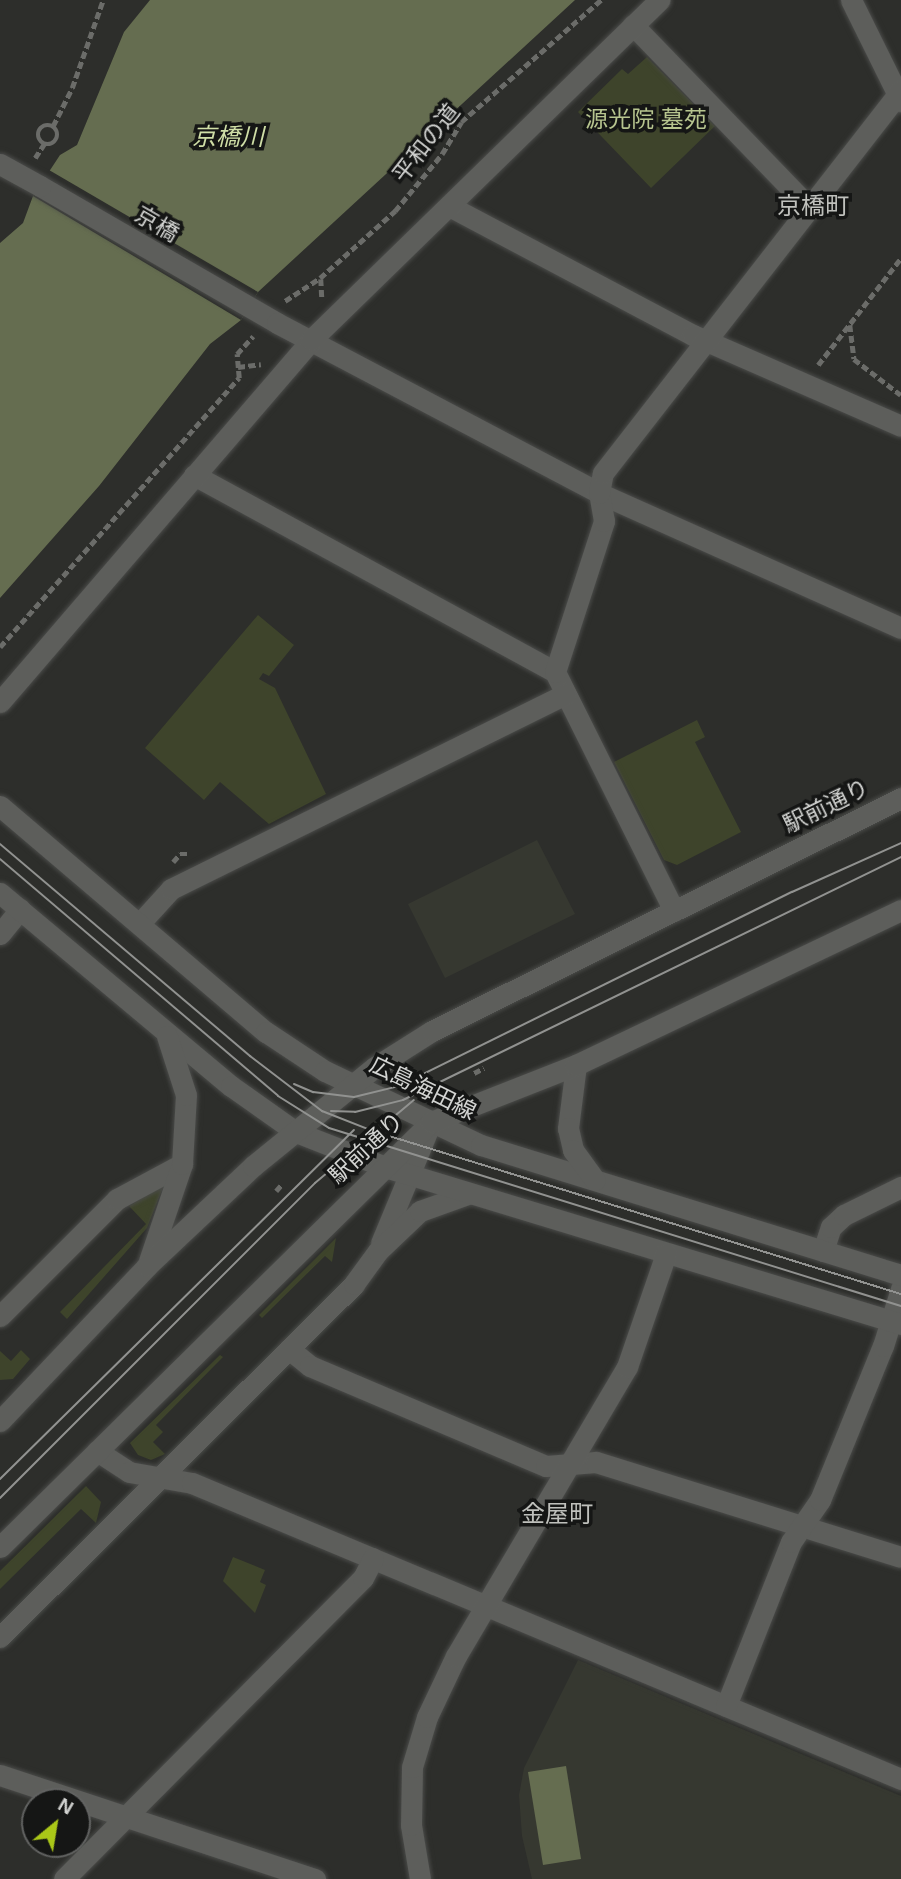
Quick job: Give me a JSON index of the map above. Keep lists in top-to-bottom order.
{
  "streets": {
    "street": ["京橋", "駅前通り", "広島海田線"],
    "path": ["平和の道"]
  },
  "crossings": [
    ["駅前通り", "広島海田線"]
  ],
  "districts": ["京橋町", "金屋町"],
  "water": ["京橋川"],
  "parks": ["源光院 墓苑"],
  "north": "top right"
}
